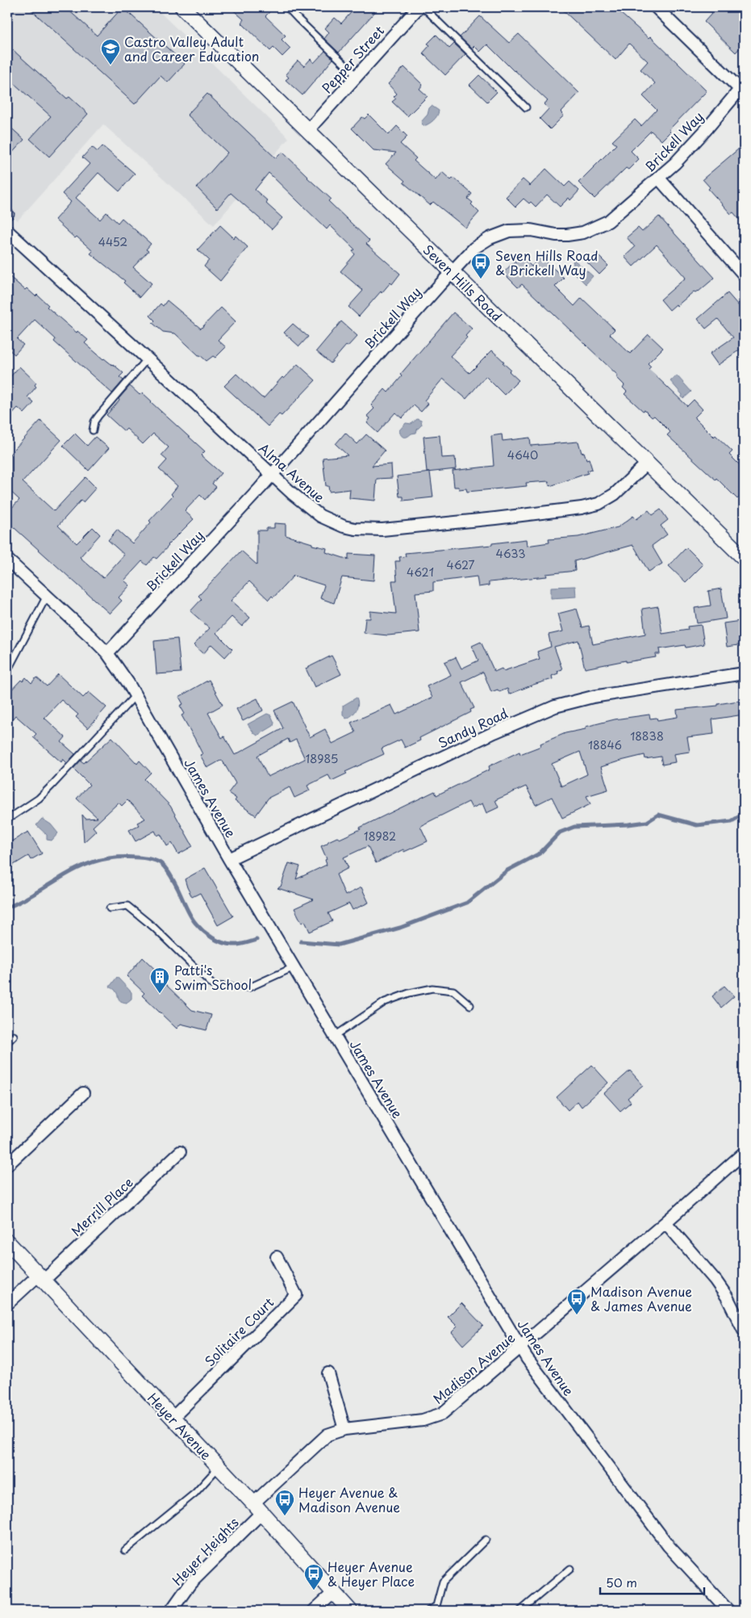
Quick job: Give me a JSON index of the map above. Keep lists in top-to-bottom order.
{
  "streets": {
    "street": [
      "Pepper Street",
      "Brickell Way",
      "Seven Hills Road",
      "Alma Avenue",
      "Sandy Road",
      "James Avenue",
      "Merrill Place",
      "Solitaire Court",
      "Madison Avenue",
      "Heyer Avenue",
      "Heyer Heights"
    ]
  },
  "crossings": [
    ["Pepper Street", "Seven Hills Road"],
    ["Brickell Way", "Seven Hills Road"],
    ["Brickell Way", "Alma Avenue"],
    ["Brickell Way", "James Avenue"],
    ["Seven Hills Road", "Alma Avenue"],
    ["Sandy Road", "James Avenue"],
    ["James Avenue", "Madison Avenue"],
    ["Merrill Place", "Heyer Avenue"],
    ["Solitaire Court", "Heyer Avenue"],
    ["Madison Avenue", "Heyer Avenue"],
    ["Madison Avenue", "Heyer Heights"],
    ["Heyer Avenue", "Heyer Heights"]
  ],
  "places": {
    "school or university": ["Castro Valley Adult and Career Education"],
    "bus stop": [
      "Seven Hills Road & Brickell Way",
      "Madison Avenue & James Avenue",
      "Heyer Avenue & Madison Avenue",
      "Heyer Avenue & Heyer Place"
    ],
    "building": ["Patti's Swim School"]
  },
  "house_numbers": [
    "4452",
    "4640",
    "4633",
    "4627",
    "4621",
    "18838",
    "18846",
    "18985",
    "18982"
  ],
  "scale_bar": "50 m"
}
